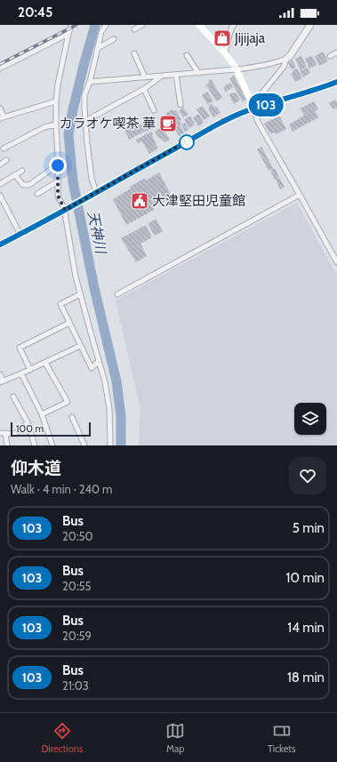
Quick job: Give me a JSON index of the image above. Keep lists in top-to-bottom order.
{
  "water": ["天神川"],
  "places": {
    "shop": ["Jijijaja"],
    "cafe": ["カラオケ喫茶 華"],
    "public building": ["大津堅田児童館"]
  },
  "lines": ["bus line 103"],
  "scale_bar": "100 m",
  "page": {
    "status": "20:45",
    "on_map": "103",
    "scale": "100 m",
    "heading": ["仰木道", "Walk · 4 min · 240 m"],
    "list": [
      {
        "mark": "103",
        "name": "Bus",
        "note": "20:50",
        "value": "5 min"
      },
      {
        "mark": "103",
        "name": "Bus",
        "note": "20:55",
        "value": "10 min"
      },
      {
        "mark": "103",
        "name": "Bus",
        "note": "20:59",
        "value": "14 min"
      },
      {
        "mark": "103",
        "name": "Bus",
        "note": "21:03",
        "value": "18 min"
      }
    ],
    "tabs": ["Directions", "Map", "Tickets"]
  }
}
